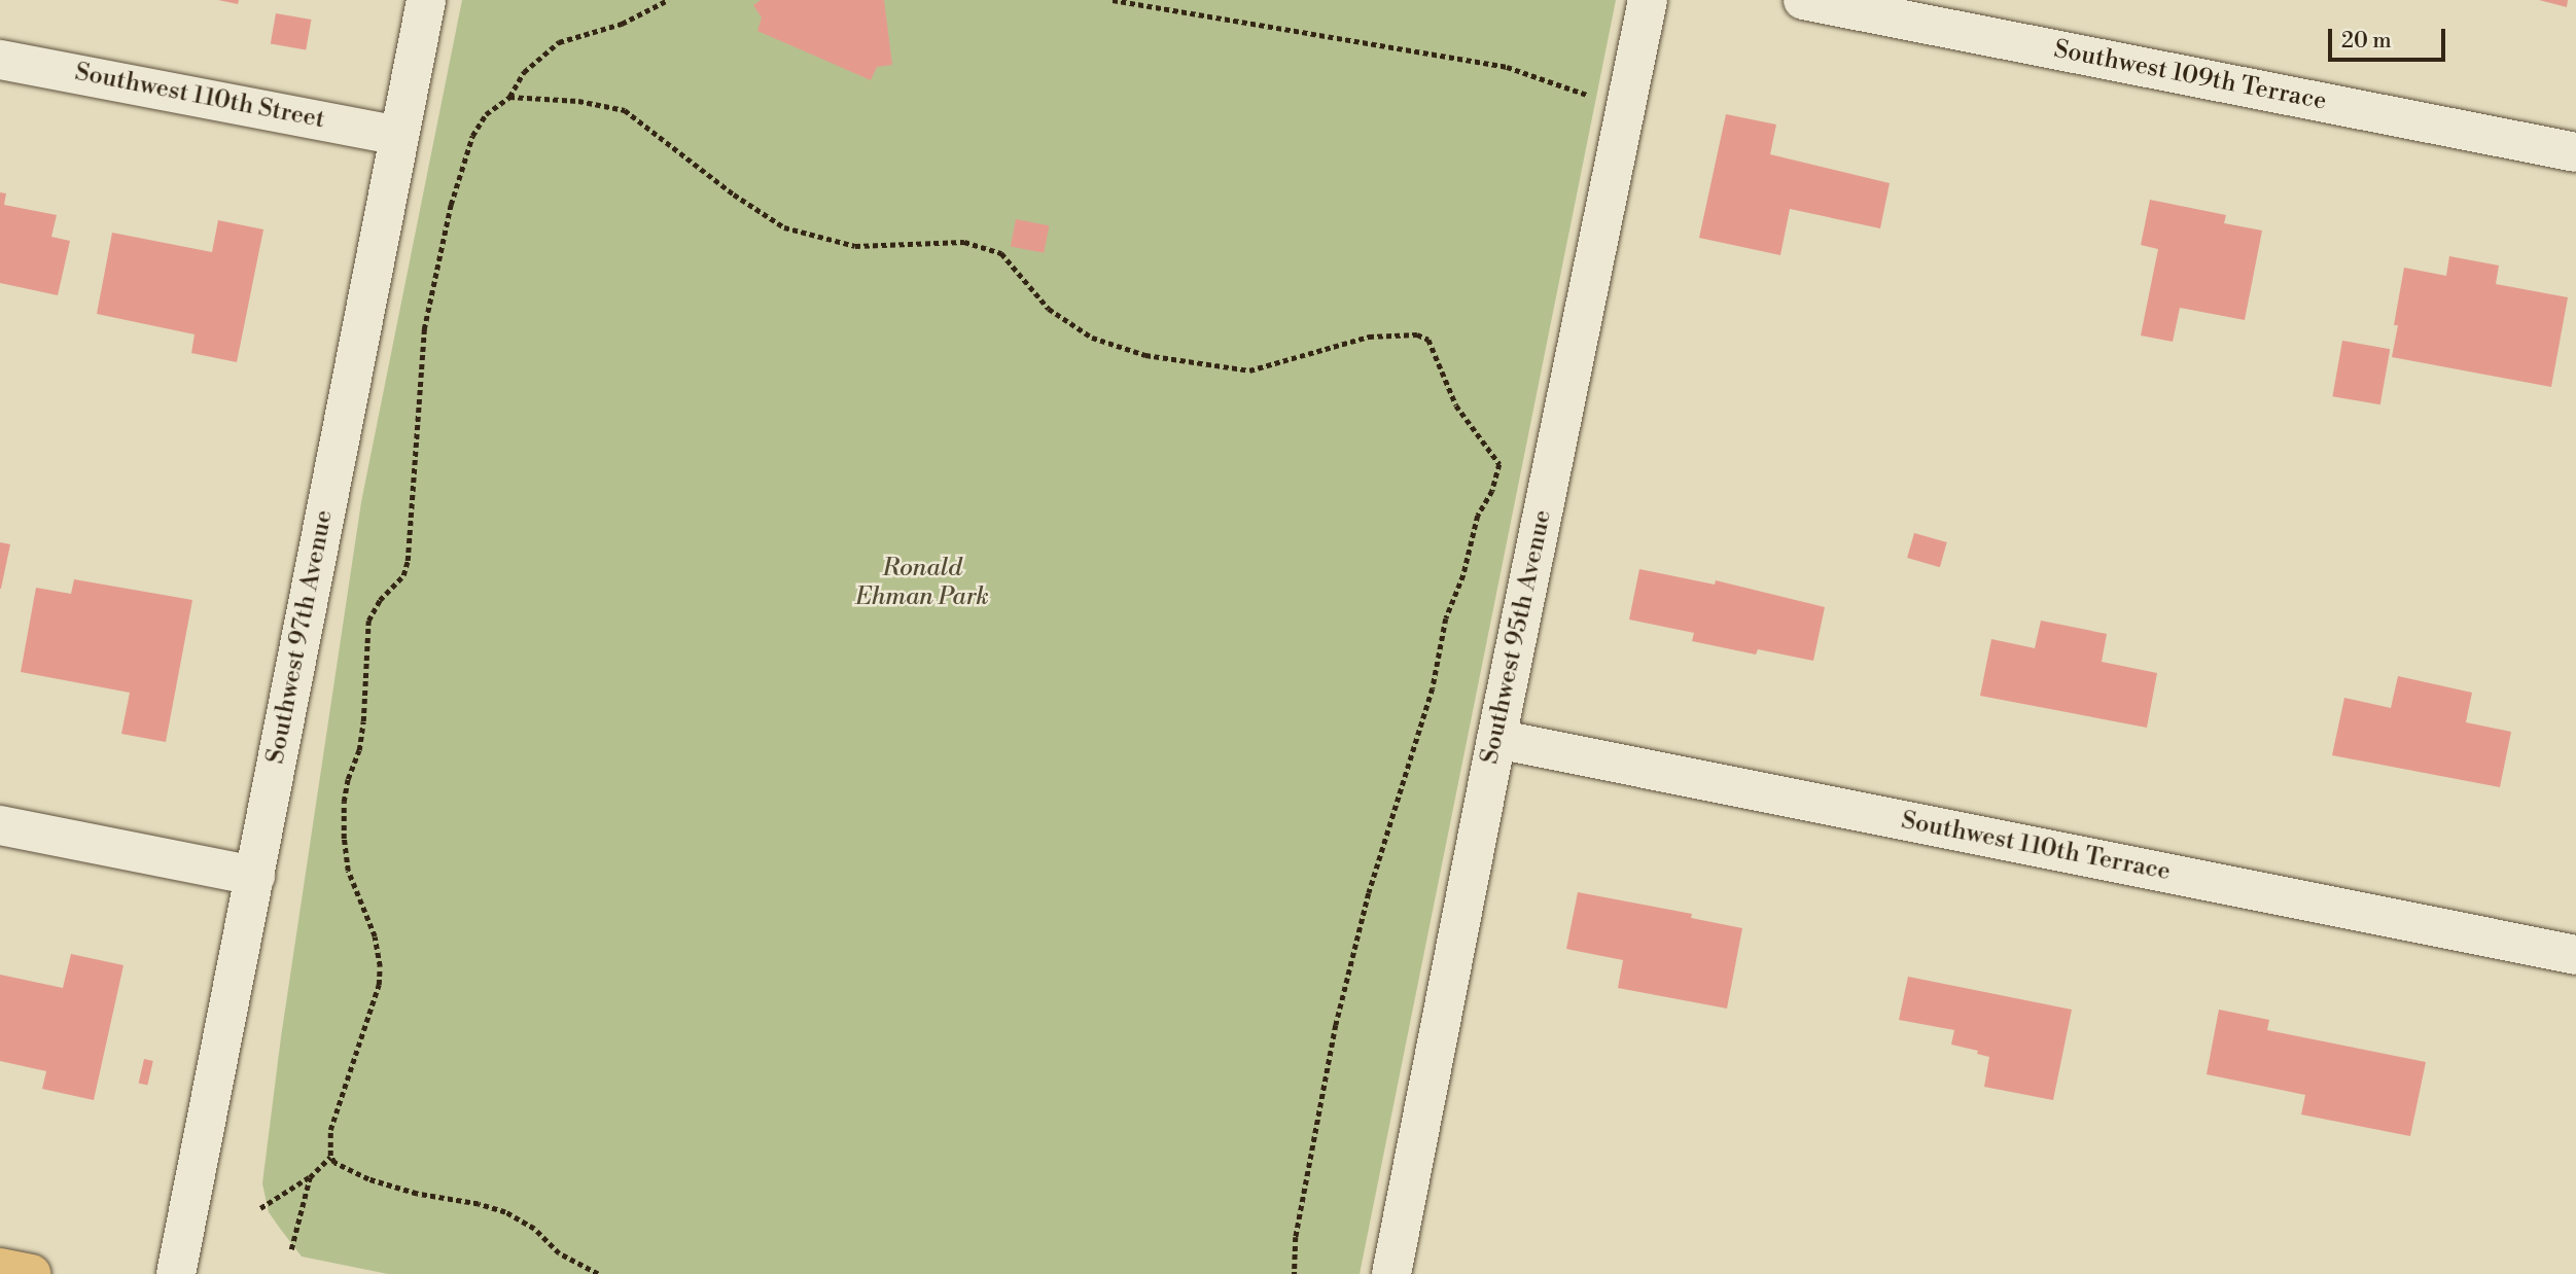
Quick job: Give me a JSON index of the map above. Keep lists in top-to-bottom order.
{
  "streets": {
    "street": [
      "Southwest 109th Terrace",
      "Southwest 110th Street",
      "Southwest 97th Avenue",
      "Southwest 95th Avenue",
      "Southwest 110th Terrace"
    ]
  },
  "crossings": [
    ["Southwest 110th Street", "Southwest 97th Avenue"],
    ["Southwest 95th Avenue", "Southwest 110th Terrace"]
  ],
  "parks": ["Ronald Ehman Park"],
  "scale_bar": "20 m"
}
